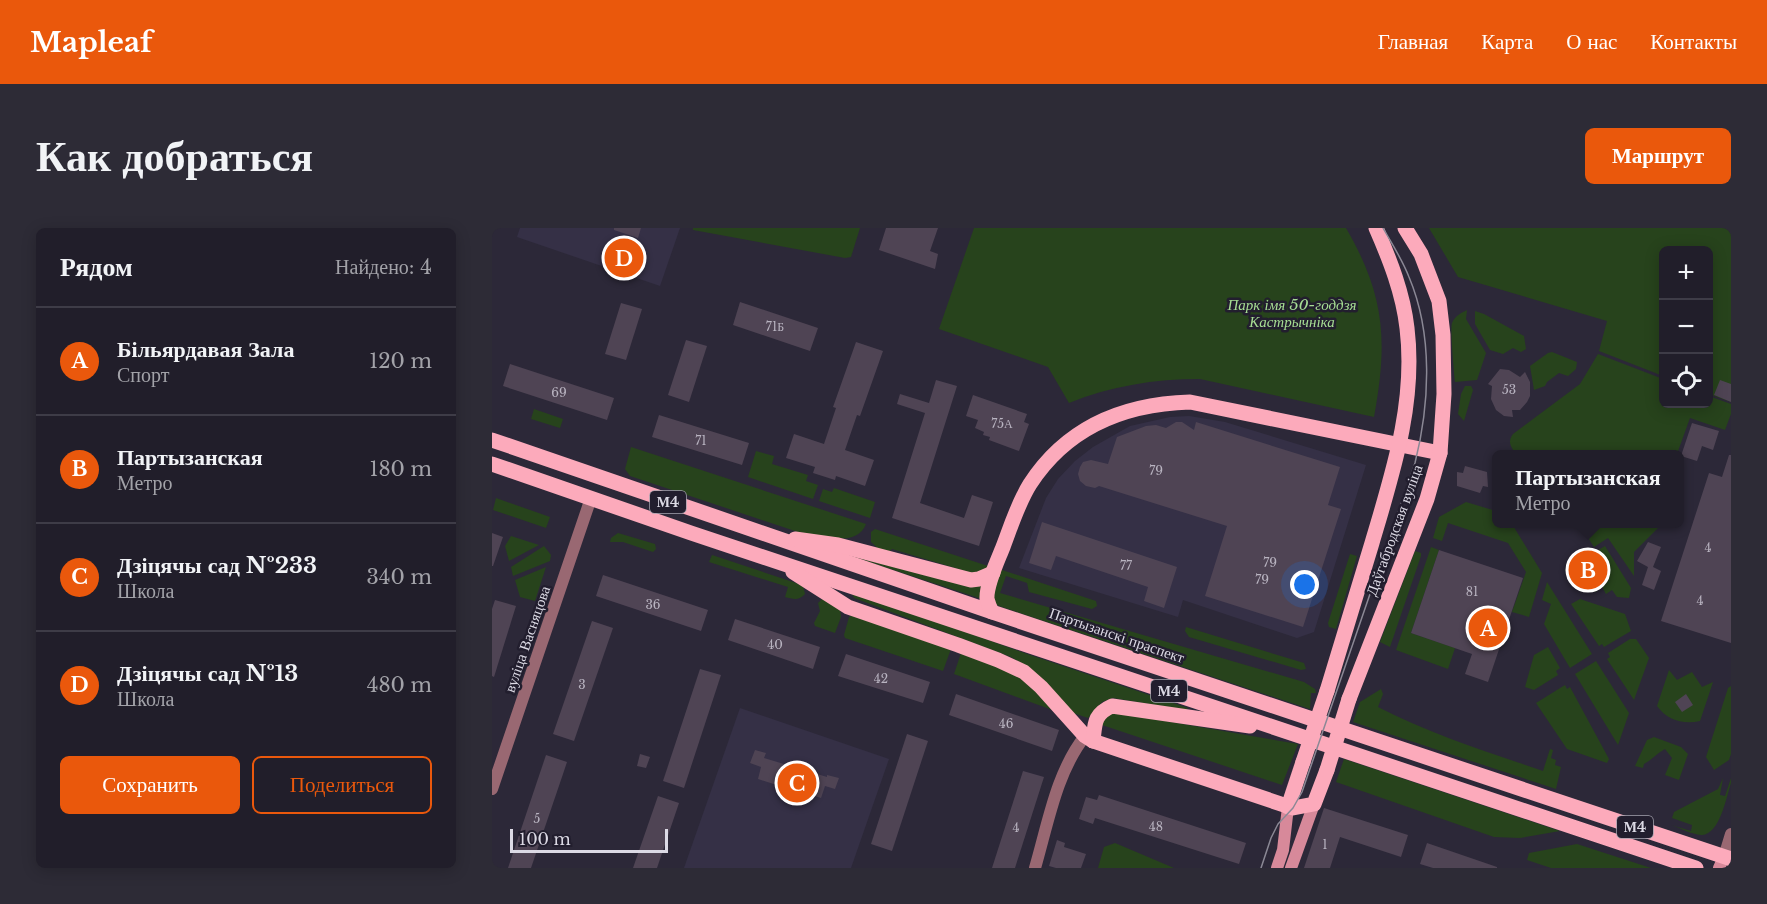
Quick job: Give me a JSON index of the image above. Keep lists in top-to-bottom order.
{
  "streets": {
    "main road": ["М4", "Даўгабродская вуліца", "Партызанскі праспект"],
    "street": ["вуліца Васняцова"]
  },
  "crossings": [
    ["М4", "вуліца Васняцова"]
  ],
  "parks": ["Парк імя 50-годдзя Кастрычніка"],
  "house_numbers": [
    "71Б",
    "53",
    "69",
    "75А",
    "71",
    "79",
    "4",
    "79",
    "77",
    "79",
    "81",
    "4",
    "36",
    "40",
    "42",
    "3",
    "46",
    "5",
    "48",
    "4",
    "1"
  ],
  "scale_bar": "100 m",
  "page": {
    "header": "Mapleaf",
    "nav": [
      "Главная",
      "Карта",
      "О нас",
      "Контакты"
    ],
    "buttons": [
      "Маршрут",
      ["Сохранить", "Поделиться"]
    ],
    "title": "Как добраться",
    "heading": ["Рядом", "Найдено: 4"],
    "pins": [
      "D",
      "B",
      "A",
      "C"
    ],
    "map_buttons": ["+", "−"],
    "list": [
      {
        "mark": "A",
        "name": "Більярдавая Зала",
        "note": "Спорт",
        "value": "120 m"
      },
      {
        "mark": "B",
        "name": "Партызанская",
        "note": "Метро",
        "value": "180 m"
      },
      {
        "mark": "C",
        "name": "Дзіцячы сад №233",
        "note": "Школа",
        "value": "340 m"
      },
      {
        "mark": "D",
        "name": "Дзіцячы сад №13",
        "note": "Школа",
        "value": "480 m"
      }
    ],
    "popup": ["Партызанская", "Метро"],
    "scale": "100 m"
  }
}
